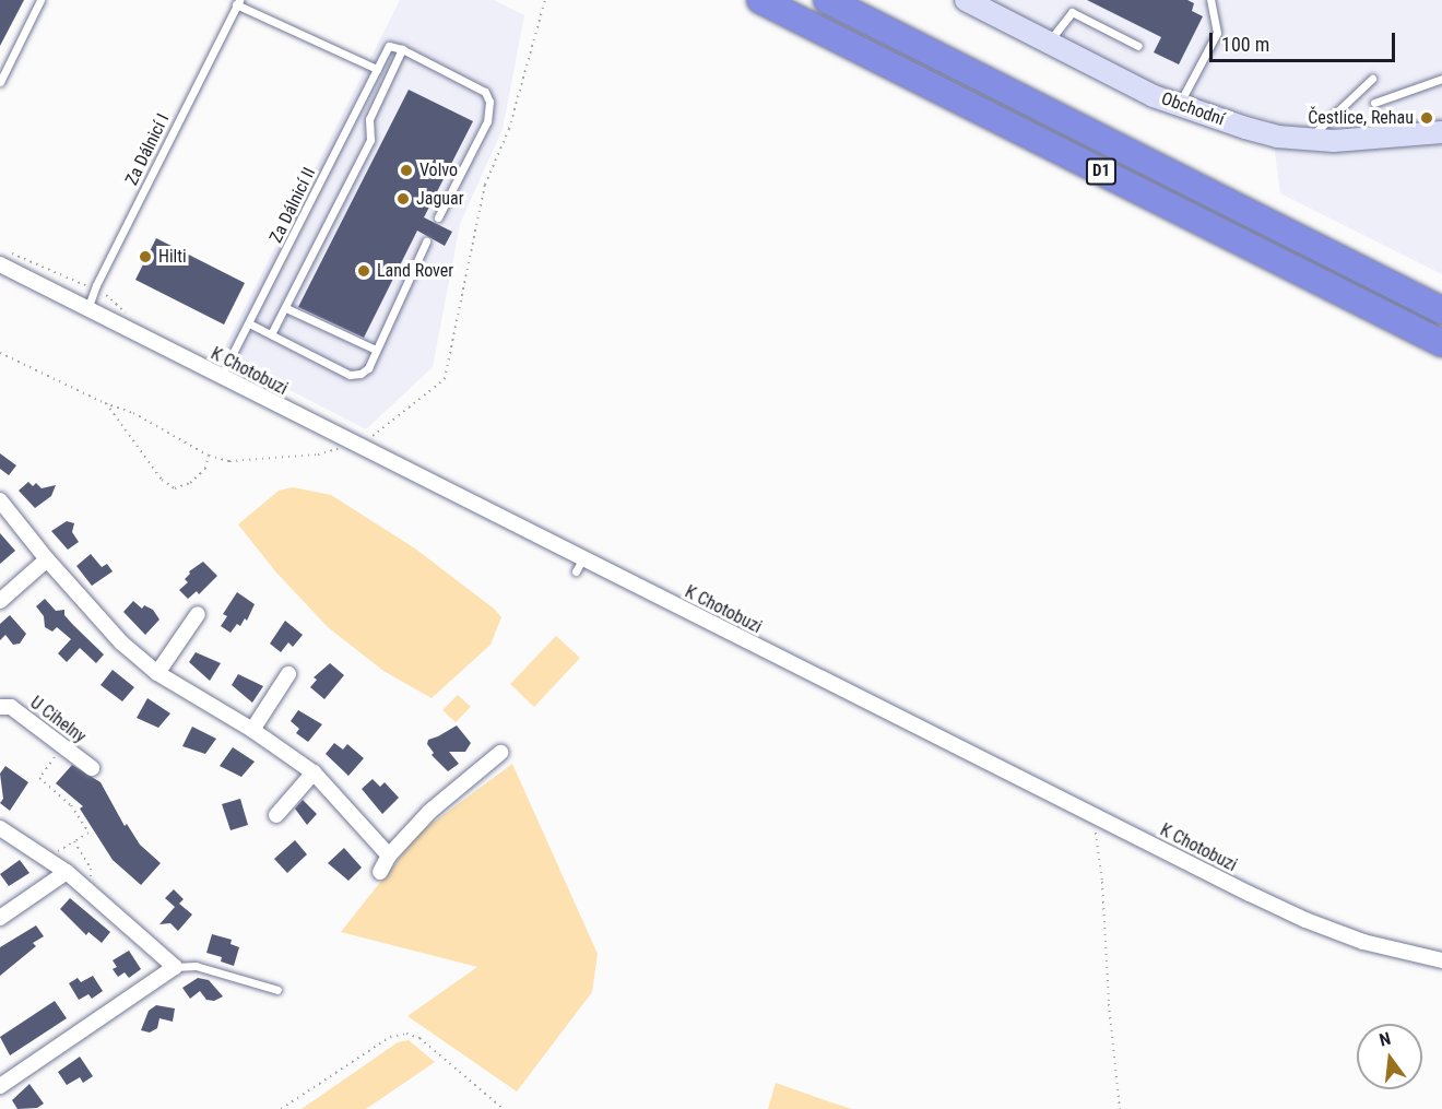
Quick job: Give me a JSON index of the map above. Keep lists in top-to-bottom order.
{
  "streets": {
    "highway": ["D1"],
    "street": ["Obchodní", "K Chotobuzi", "U Cihelny"],
    "lane": ["Za Dálnicí I", "Za Dálnicí II"]
  },
  "crossings": [
    ["Za Dálnicí I", "Za Dálnicí II"],
    ["Za Dálnicí I", "K Chotobuzi"],
    ["Za Dálnicí II", "K Chotobuzi"]
  ],
  "places": [
    "Čestlice, Rehau",
    "Volvo",
    "Jaguar",
    "Hilti",
    "Land Rover"
  ],
  "scale_bar": "100 m",
  "north": "top"
}
